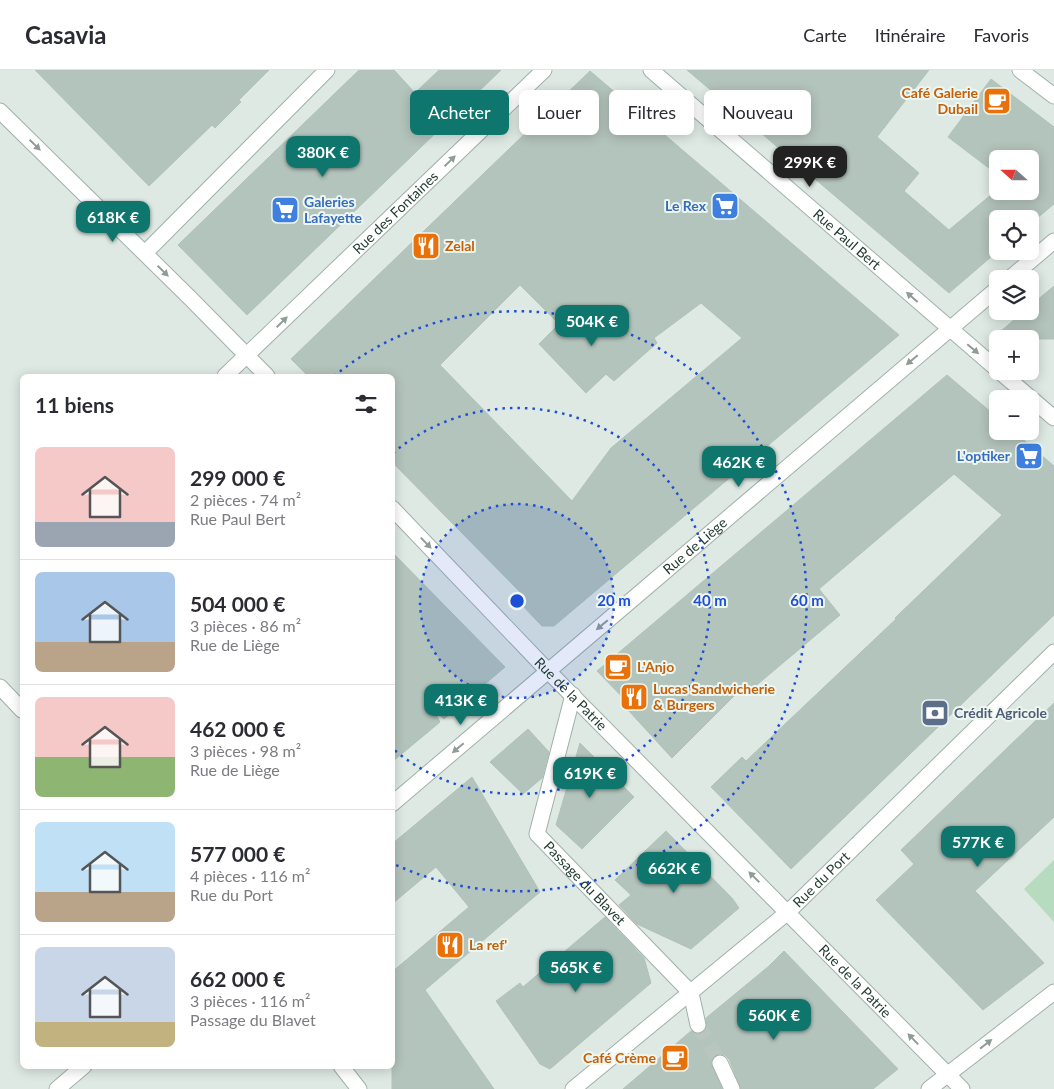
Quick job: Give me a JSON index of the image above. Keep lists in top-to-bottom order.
{
  "streets": {
    "street": [
      "Rue des Fontaines",
      "Rue Paul Bert",
      "Rue de Liège",
      "Rue de la Patrie",
      "Rue du Port",
      "Passage du Blavet"
    ]
  },
  "crossings": [
    ["Rue Paul Bert", "Rue de Liège"],
    ["Rue de Liège", "Rue de la Patrie"],
    ["Rue de la Patrie", "Rue du Port"],
    ["Rue de la Patrie", "Passage du Blavet"],
    ["Rue du Port", "Passage du Blavet"]
  ],
  "one_way": ["Rue des Fontaines", "Rue de Liège"],
  "places": {
    "cafe": ["Café Galerie Dubail", "L'Anjo", "Café Crème"],
    "supermarket": ["Le Rex", "Galeries Lafayette", "L'optiker"],
    "restaurant": ["Zelal", "Lucas Sandwicherie & Burgers", "La ref'"],
    "bank": ["Crédit Agricole"]
  },
  "north": "left",
  "page": {
    "header": "Casavia",
    "nav": ["Carte", "Itinéraire", "Favoris"],
    "chip": [
      "Acheter",
      "Louer",
      "Filtres",
      "Nouveau"
    ],
    "price": [
      "380K €",
      "299K €",
      "618K €",
      "504K €",
      "462K €",
      "413K €",
      "619K €",
      "577K €",
      "662K €",
      "565K €",
      "560K €"
    ],
    "map_buttons": ["+", "−"],
    "heading": "11 biens",
    "list": [
      {
        "name": "299 000 €",
        "note": "2 pièces · 74 m² · Rue Paul Bert"
      },
      {
        "name": "504 000 €",
        "note": "3 pièces · 86 m² · Rue de Liège"
      },
      {
        "name": "462 000 €",
        "note": "3 pièces · 98 m² · Rue de Liège"
      },
      {
        "name": "577 000 €",
        "note": "4 pièces · 116 m² · Rue du Port"
      },
      {
        "name": "662 000 €",
        "note": "3 pièces · 116 m² · Passage du Blavet"
      }
    ]
  },
  "rings": ["20 m", "40 m", "60 m"]
}
